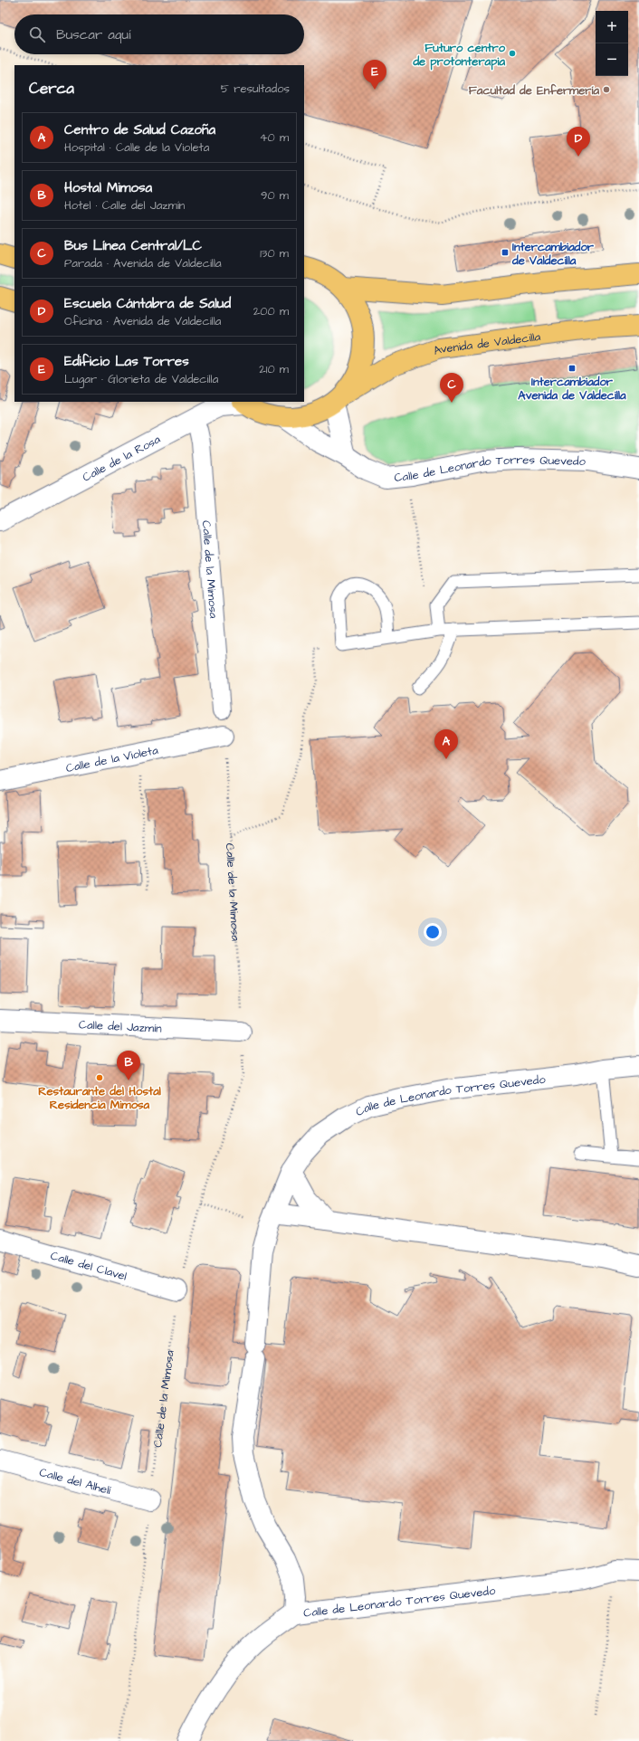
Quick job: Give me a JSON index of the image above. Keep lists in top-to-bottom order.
{
  "streets": {
    "main road": ["Avenida de Valdecilla"],
    "street": [
      "Calle de la Rosa",
      "Calle de Leonardo Torres Quevedo",
      "Calle de la Mimosa",
      "Calle de la Violeta",
      "Calle del Jazmín",
      "Calle del Clavel",
      "Calle del Alhelí"
    ]
  },
  "crossings": [
    ["Avenida de Valdecilla", "Calle de la Rosa"],
    ["Avenida de Valdecilla", "Calle de Leonardo Torres Quevedo"],
    ["Calle de la Mimosa", "Calle del Jazmín"],
    ["Calle de la Mimosa", "Calle del Clavel"],
    ["Calle de la Mimosa", "Calle del Alhelí"]
  ],
  "places": {
    "other": ["Futuro centro de protonterapia", "Facultad de Enfermería", "Restaurante del Hostal Residencia Mimosa"],
    "transit": ["Intercambiador de Valdecilla", "Intercambiador Avenida de Valdecilla"]
  },
  "page": {
    "map_buttons": ["+", "−"],
    "search": "Buscar aquí",
    "pins": [
      "E",
      "D",
      "C",
      "A",
      "B"
    ],
    "heading": ["Cerca", "5 resultados"],
    "list": [
      {
        "mark": "A",
        "name": "Centro de Salud Cazoña",
        "note": "Hospital · Calle de la Violeta",
        "value": "40 m"
      },
      {
        "mark": "B",
        "name": "Hostal Mimosa",
        "note": "Hotel · Calle del Jazmín",
        "value": "90 m"
      },
      {
        "mark": "C",
        "name": "Bus Línea Central/LC",
        "note": "Parada · Avenida de Valdecilla",
        "value": "130 m"
      },
      {
        "mark": "D",
        "name": "Escuela Cántabra de Salud",
        "note": "Oficina · Avenida de Valdecilla",
        "value": "200 m"
      },
      {
        "mark": "E",
        "name": "Edificio Las Torres",
        "note": "Lugar · Glorieta de Valdecilla",
        "value": "210 m"
      }
    ]
  }
}
